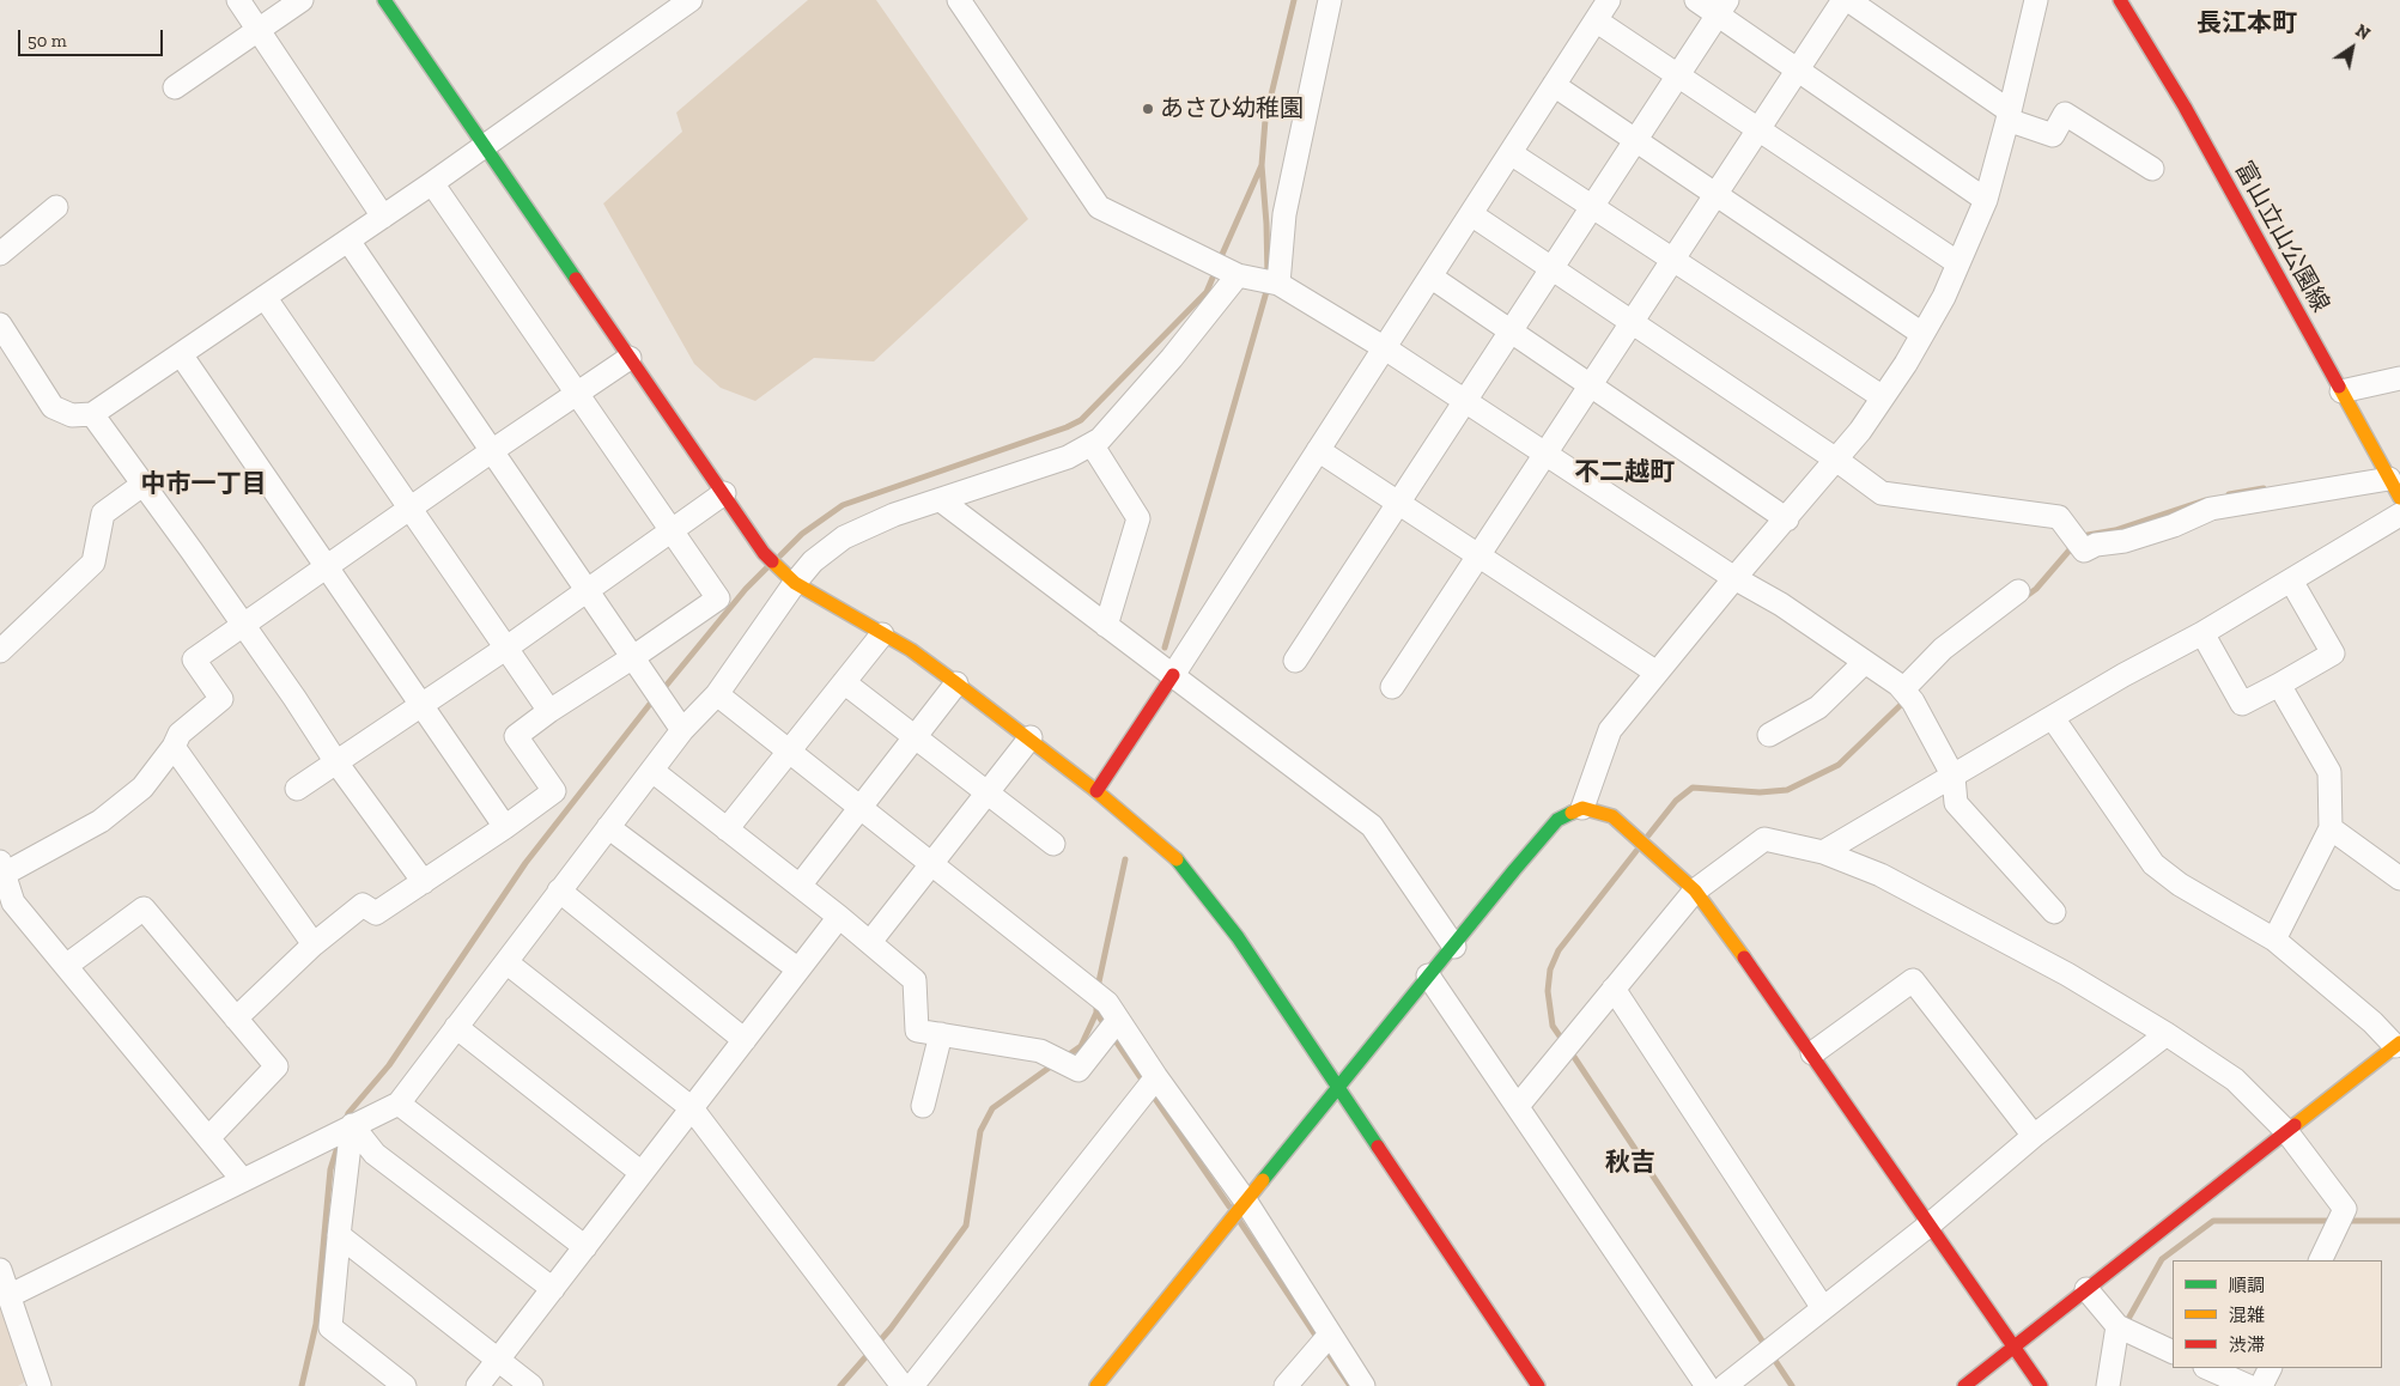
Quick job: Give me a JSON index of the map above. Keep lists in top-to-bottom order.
{
  "streets": {
    "street": ["富山立山公園線"]
  },
  "districts": [
    "長江本町",
    "不二越町",
    "中市一丁目",
    "秋吉"
  ],
  "places": ["あさひ幼稚園"],
  "legend": ["順調", "混雑", "渋滞"],
  "scale_bar": "50 m",
  "north": "top right"
}
